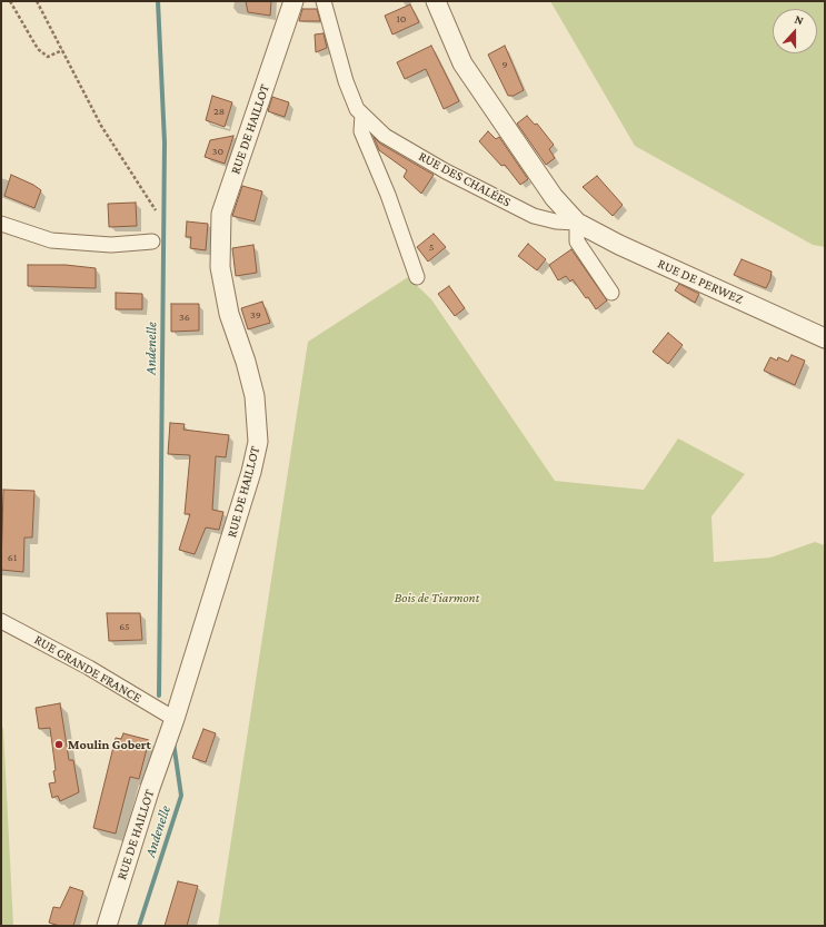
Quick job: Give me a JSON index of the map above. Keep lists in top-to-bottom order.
{
  "streets": {
    "street": [
      "RUE DE HAILLOT",
      "RUE DES CHALÉES",
      "RUE DE PERWEZ",
      "RUE GRANDE FRANCE"
    ]
  },
  "crossings": [
    ["RUE DE HAILLOT", "RUE GRANDE FRANCE"],
    ["RUE DES CHALÉES", "RUE DE PERWEZ"]
  ],
  "water": ["Andenelle"],
  "parks": ["Bois de Tiarmont"],
  "places": ["Moulin Gobert"],
  "house_numbers": [
    "10",
    "9",
    "28",
    "30",
    "5",
    "39",
    "36",
    "61",
    "65"
  ],
  "north": "top"
}
